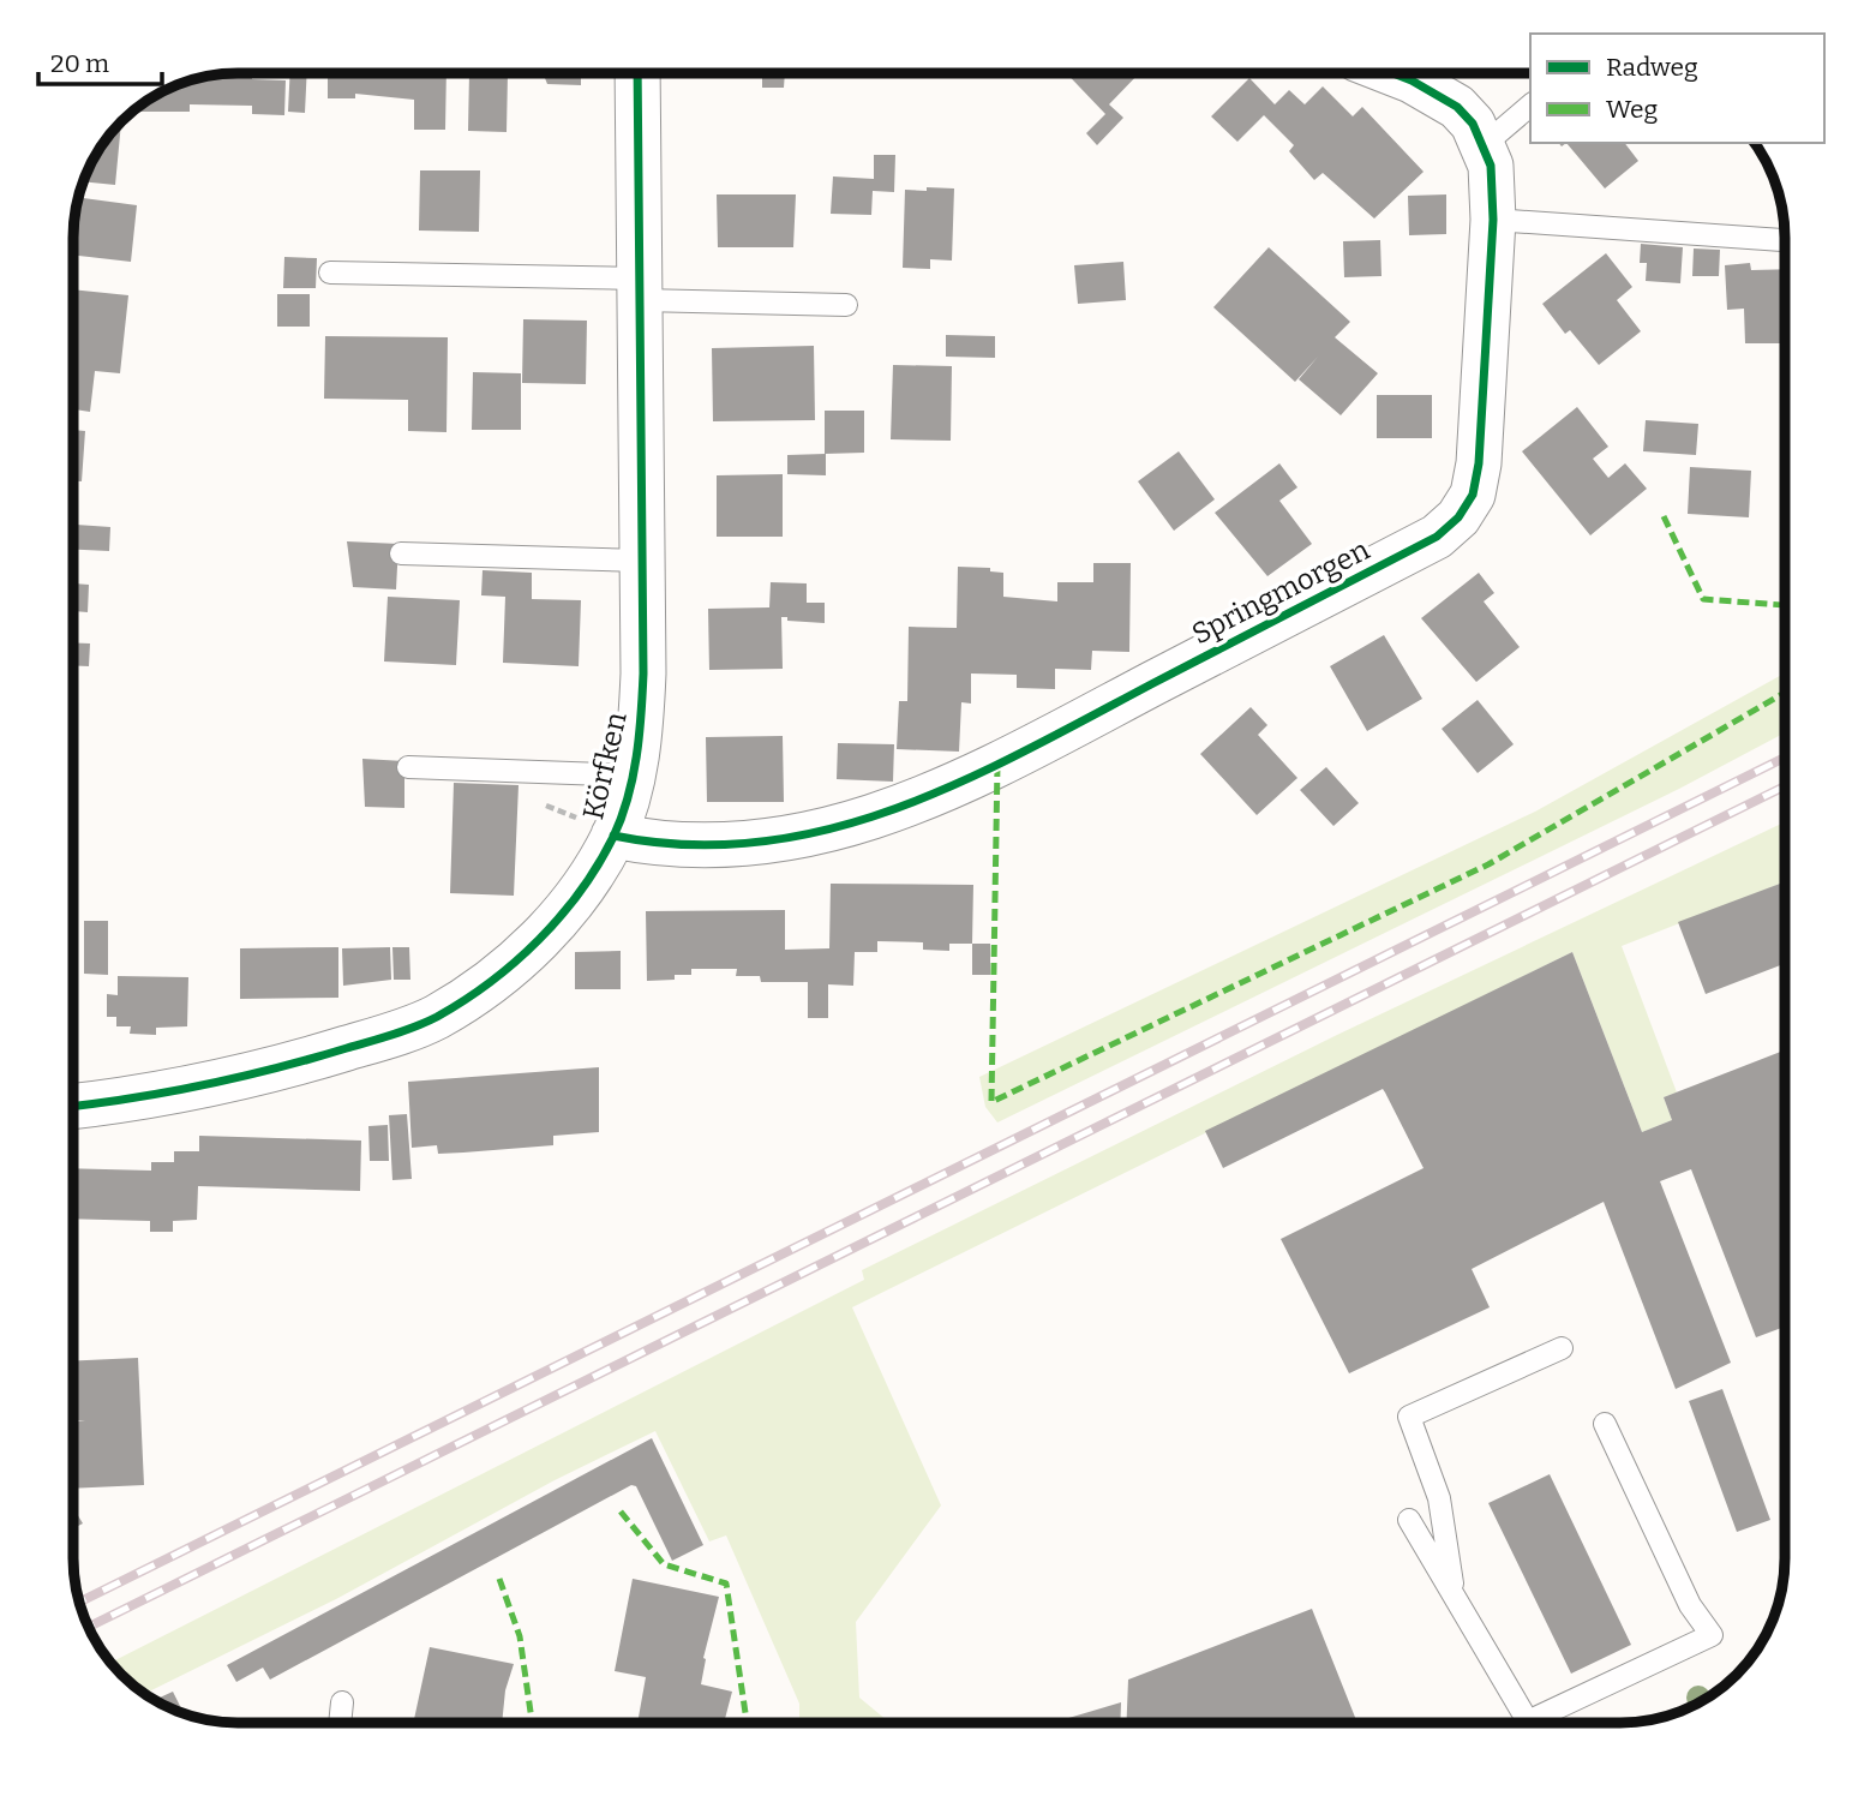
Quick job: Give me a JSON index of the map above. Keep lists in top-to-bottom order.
{
  "streets": {
    "street": ["Springmorgen", "Körfken"]
  },
  "crossings": [
    ["Springmorgen", "Körfken"]
  ],
  "legend": ["Radweg", "Weg"],
  "scale_bar": "20 m"
}
